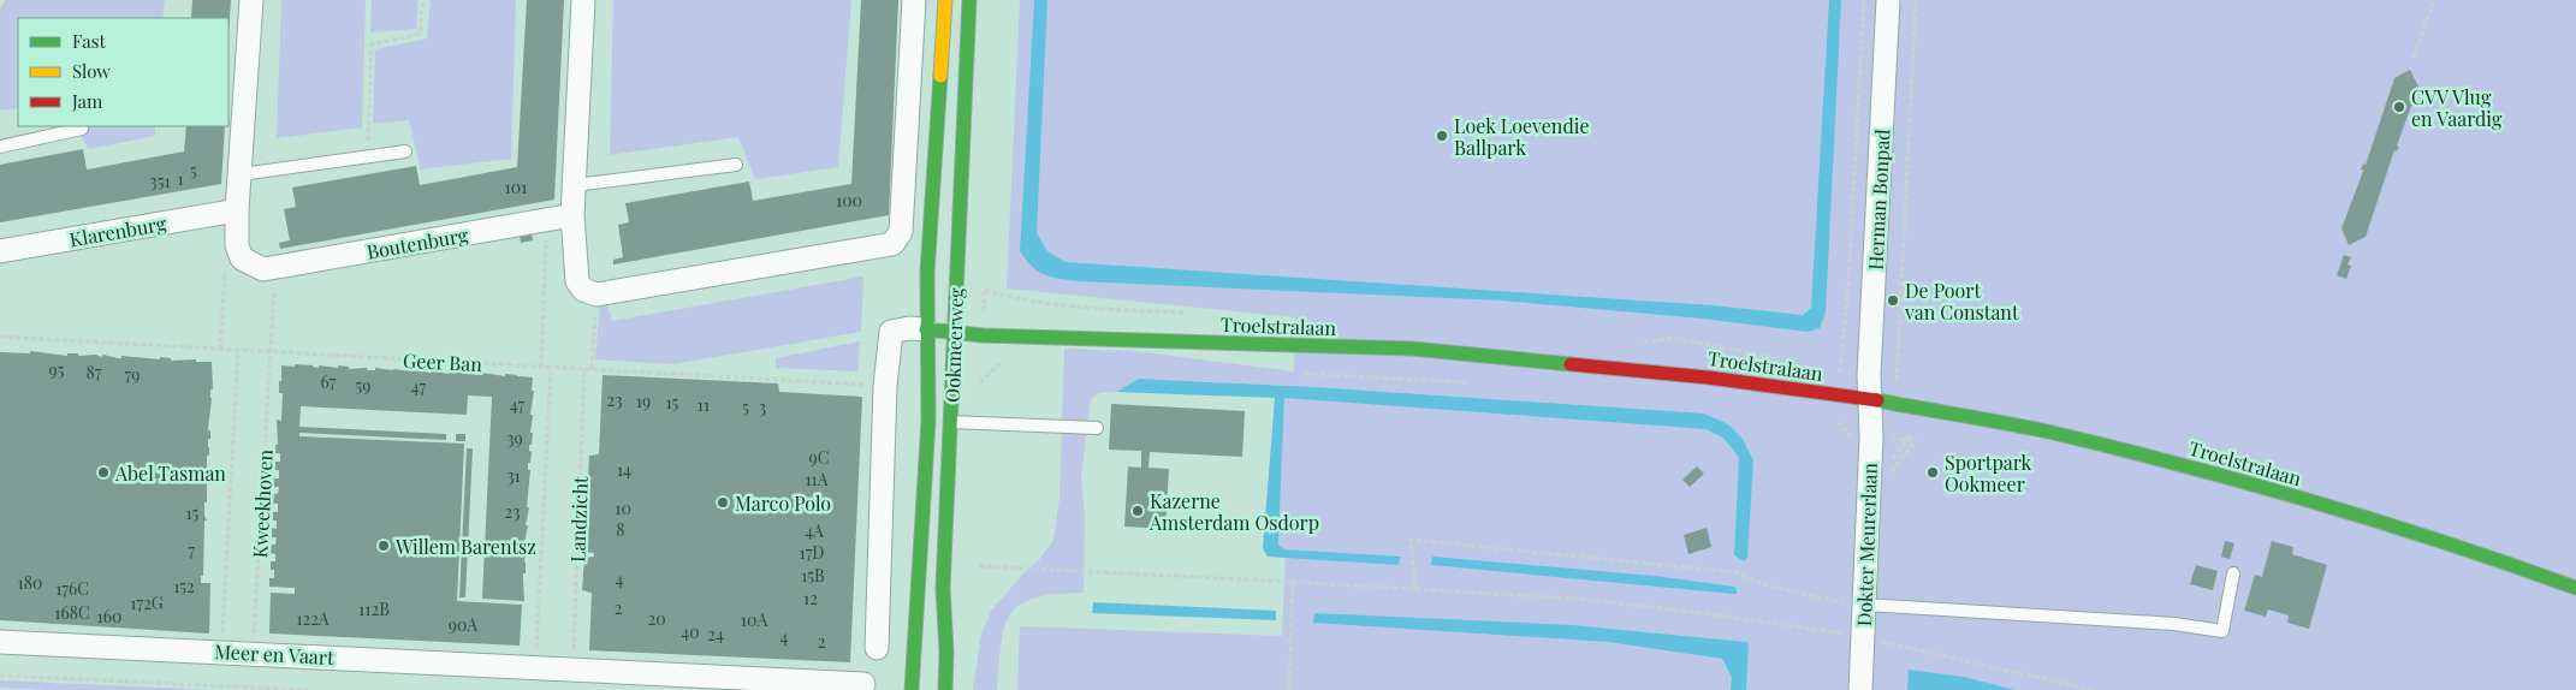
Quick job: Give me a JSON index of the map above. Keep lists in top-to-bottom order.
{
  "streets": {
    "street": [
      "Herman Bonpad",
      "Klarenburg",
      "Boutenburg",
      "Troelstralaan",
      "Ookmeerweg",
      "Dokter Meurerlaan",
      "Meer en Vaart"
    ],
    "path": ["Geer Ban", "Kweekhoven", "Landzicht"]
  },
  "crossings": [
    ["Herman Bonpad", "Troelstralaan"],
    ["Herman Bonpad", "Dokter Meurerlaan"],
    ["Boutenburg", "Kweekhoven"],
    ["Troelstralaan", "Ookmeerweg"],
    ["Troelstralaan", "Dokter Meurerlaan"],
    ["Ookmeerweg", "Geer Ban"],
    ["Geer Ban", "Kweekhoven"],
    ["Geer Ban", "Landzicht"],
    ["Kweekhoven", "Meer en Vaart"],
    ["Landzicht", "Meer en Vaart"]
  ],
  "places": [
    "CVV Vlug en Vaardig",
    "Loek Loevendie Ballpark",
    "De Poort van Constant",
    "Abel Tasman",
    "Sportpark Ookmeer",
    "Marco Polo",
    "Kazerne Amsterdam Osdorp",
    "Willem Barentsz"
  ],
  "house_numbers": [
    "5",
    "1",
    "351",
    "101",
    "100",
    "95",
    "87",
    "79",
    "67",
    "59",
    "47",
    "23",
    "19",
    "15",
    "47",
    "11",
    "5",
    "3",
    "39",
    "9C",
    "14",
    "31",
    "11A",
    "10",
    "23",
    "15",
    "8",
    "4A",
    "7",
    "17D",
    "15B",
    "4",
    "180",
    "152",
    "176C",
    "12",
    "172G",
    "2",
    "112B",
    "168C",
    "160",
    "122A",
    "20",
    "10A",
    "90A",
    "40",
    "24",
    "4",
    "2"
  ],
  "legend": ["Fast", "Slow", "Jam"]
}
